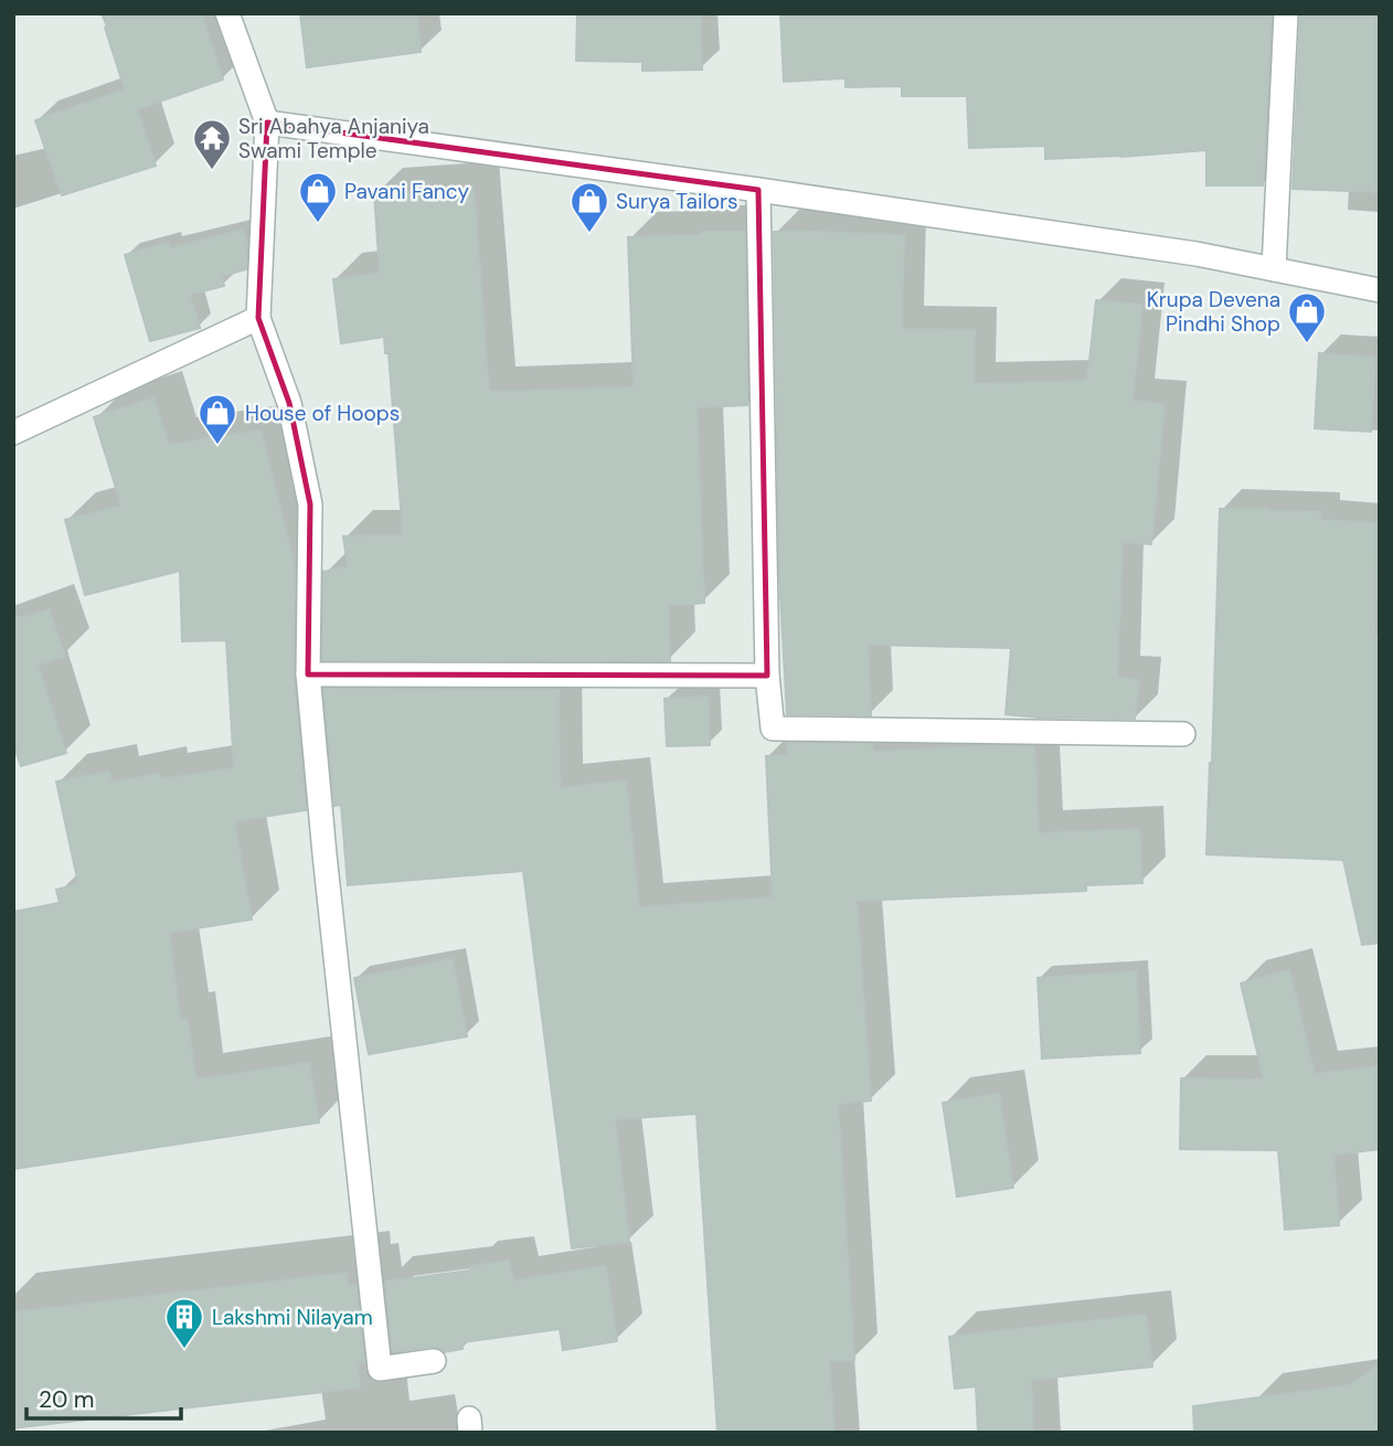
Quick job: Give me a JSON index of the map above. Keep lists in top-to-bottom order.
{
  "places": {
    "temple": ["Sri Abahya Anjaniya Swami Temple"],
    "shop": [
      "Pavani Fancy",
      "Surya Tailors",
      "Krupa Devena Pindhi Shop",
      "House of Hoops"
    ],
    "building": ["Lakshmi Nilayam"]
  },
  "scale_bar": "20 m"
}
